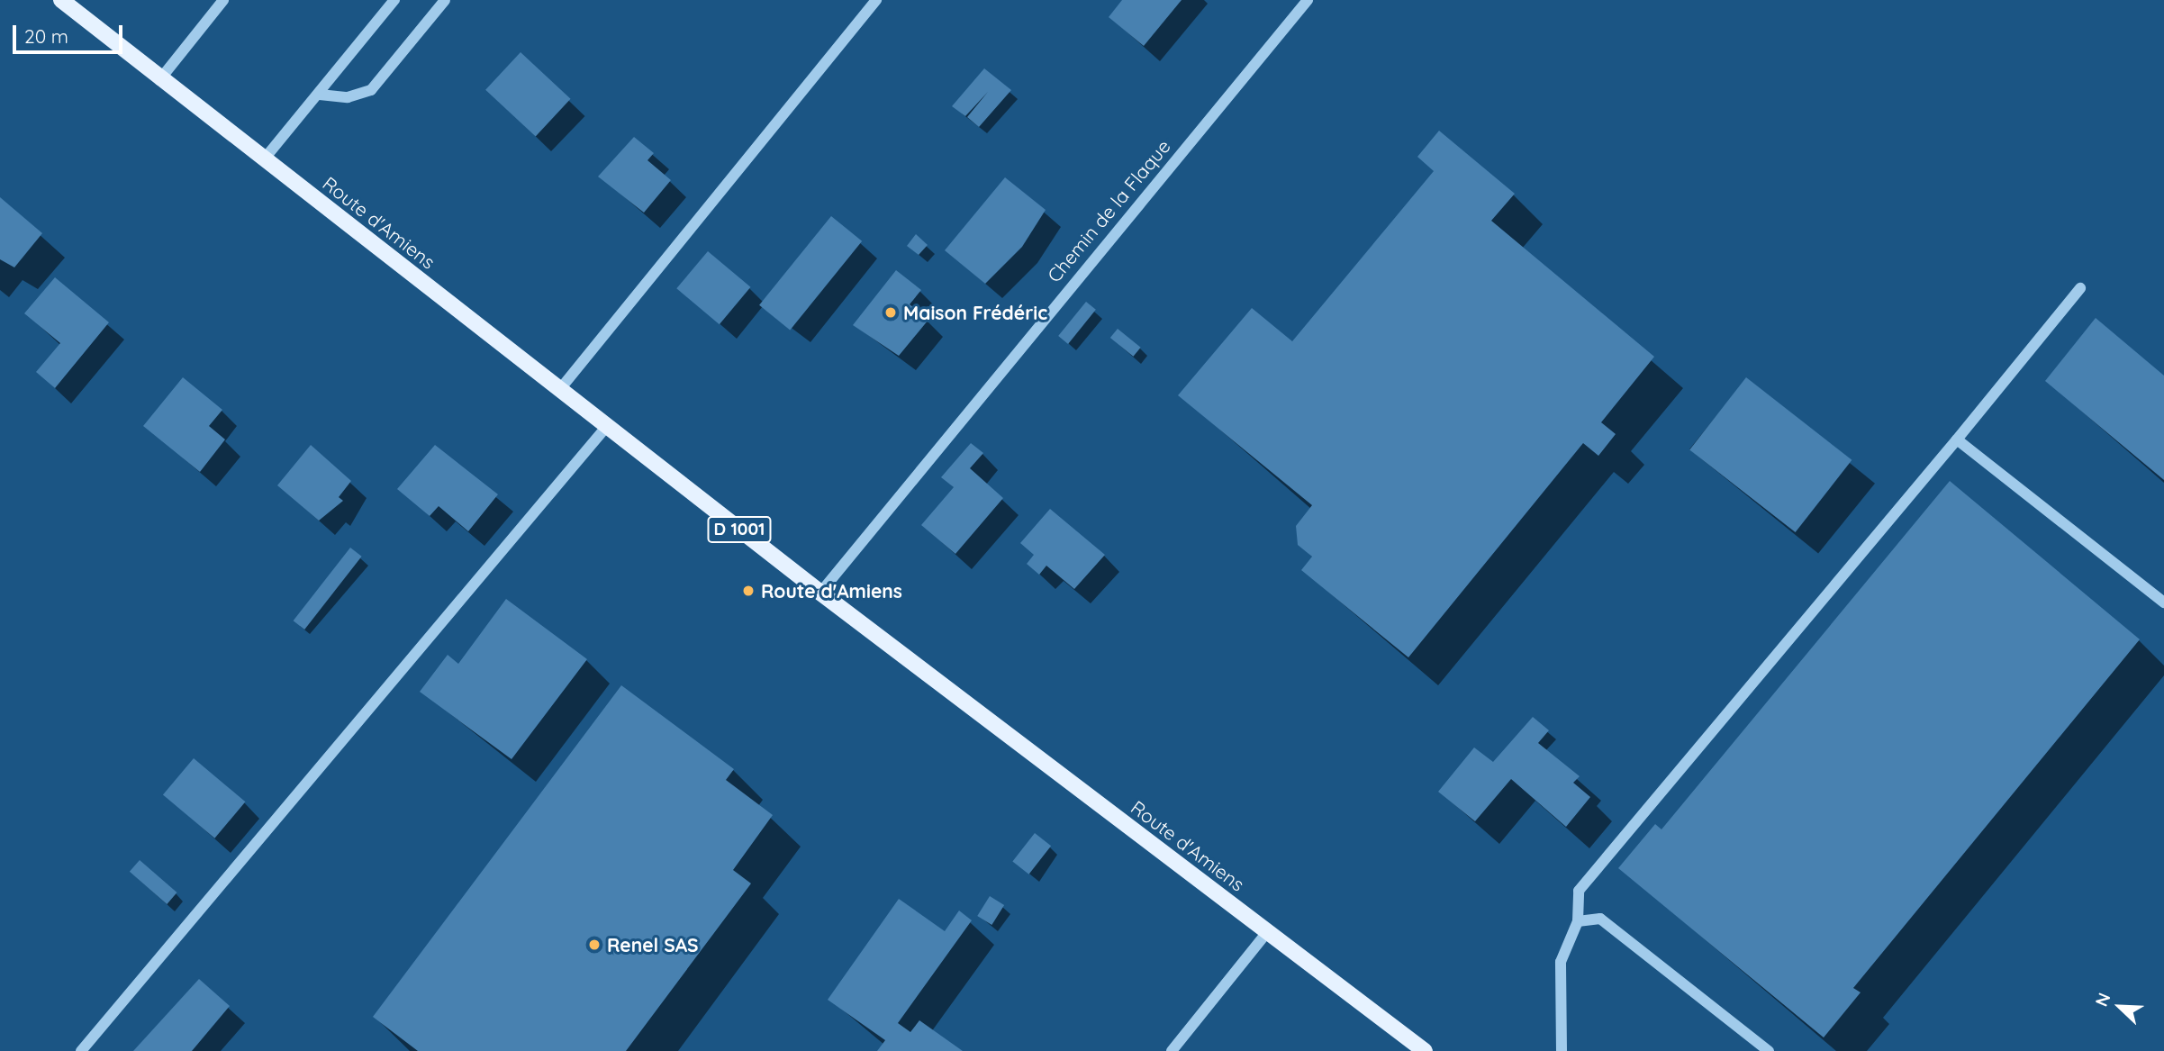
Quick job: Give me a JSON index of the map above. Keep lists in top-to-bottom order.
{
  "streets": {
    "main road": ["Route d'Amiens", "D 1001"],
    "lane": ["Chemin de la Flaque"]
  },
  "crossings": [
    ["Chemin de la Flaque", "Route d'Amiens"]
  ],
  "places": ["Maison Frédéric", "Route d'Amiens", "Renel SAS"],
  "scale_bar": "20 m",
  "north": "top left"
}
